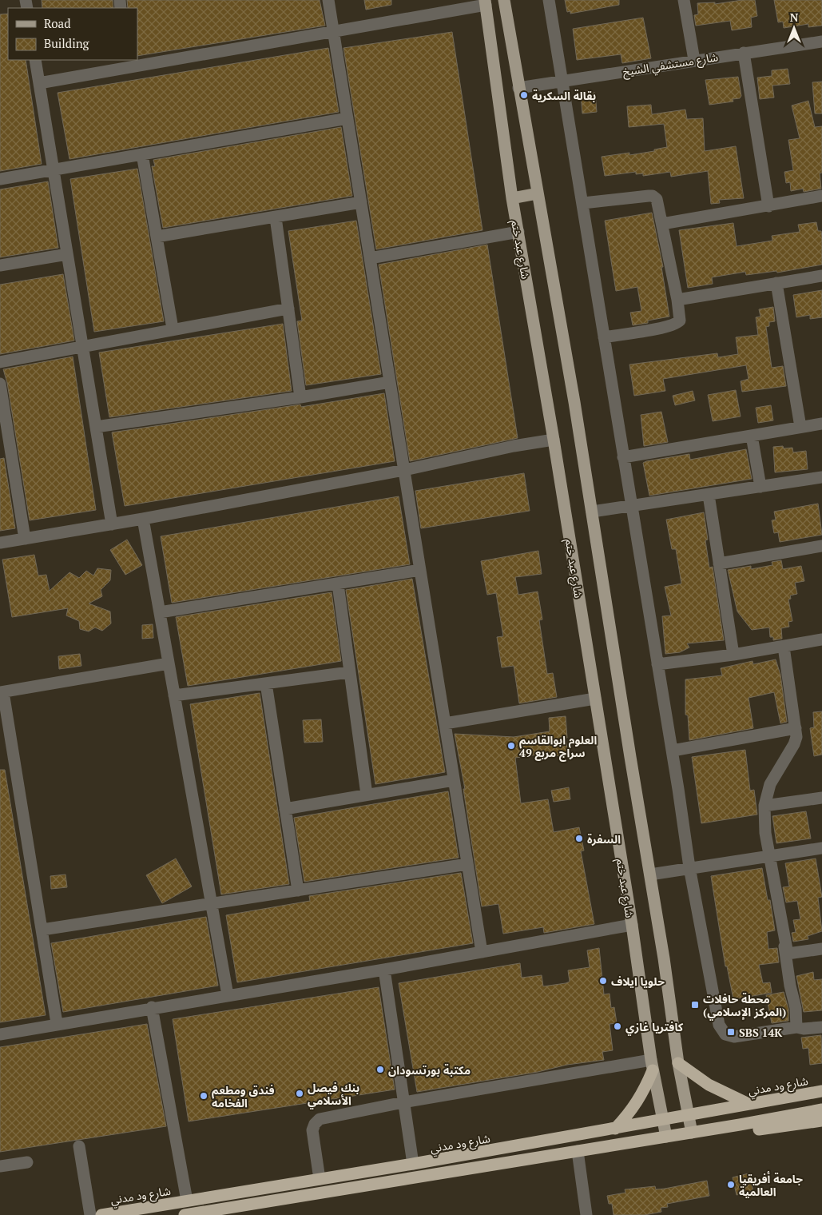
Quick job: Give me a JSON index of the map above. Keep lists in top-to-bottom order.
{
  "streets": {
    "highway": ["شارع ود مدني"],
    "main road": ["شارع عبد ختم"],
    "street": ["شارع مستشفي الشيخ"]
  },
  "crossings": [
    ["شارع عبد ختم", "شارع ود مدني"]
  ],
  "places": {
    "other": [
      "بقالة السكرية",
      "العلوم ابوالقاسم سراج مربع 49",
      "السفرة",
      "حلويا ايلاف",
      "كافتريا غازي",
      "مكتبة بورتسودان",
      "بنك فيصل الأسلامي",
      "فندق ومطعم الفخامه",
      "جامعة أفريقيا العالمية"
    ],
    "transit": ["محطة حافلات (المركز الإسلامي)", "SBS 14K"]
  },
  "legend": ["Road", "Building"],
  "north": "top"
}
